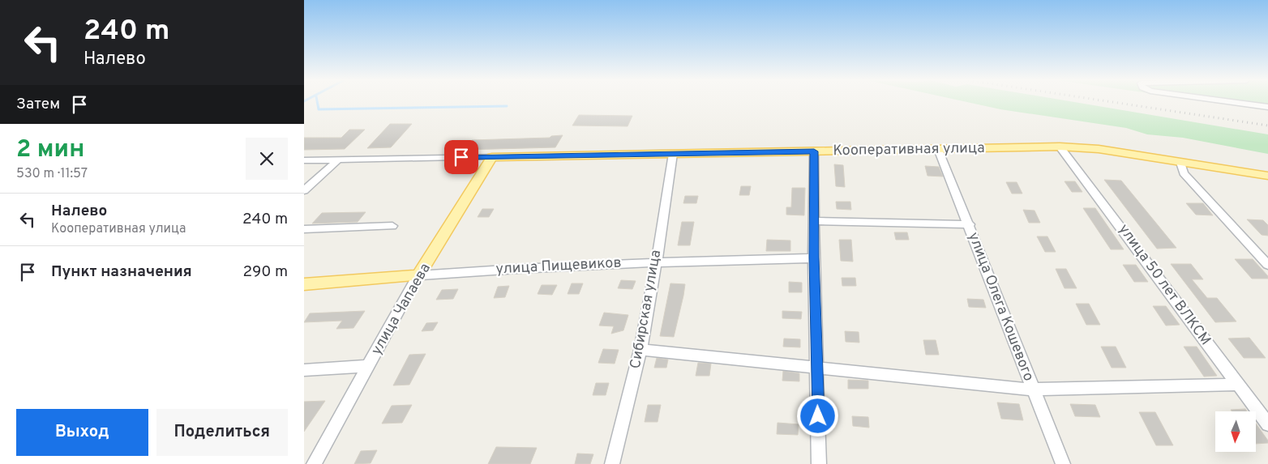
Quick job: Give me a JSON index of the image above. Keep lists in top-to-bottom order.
{
  "streets": {
    "main road": ["Кооперативная улица", "улица Пищевиков", "улица Чапаева"],
    "street": ["улица 50 лет ВЛКСМ", "улица Олега Кошевого", "Сибирская улица"]
  },
  "crossings": [
    ["Кооперативная улица", "улица 50 лет ВЛКСМ"],
    ["Кооперативная улица", "улица Олега Кошевого"],
    ["Кооперативная улица", "улица Чапаева"],
    ["Кооперативная улица", "Сибирская улица"],
    ["улица Пищевиков", "улица Чапаева"],
    ["улица Пищевиков", "Сибирская улица"]
  ],
  "north": "bottom",
  "page": {
    "turn": ["240 m", "Налево"],
    "then": "Затем",
    "heading": ["2 мин", "530 m · 11:57"],
    "list": [
      {
        "name": "Налево",
        "note": "Кооперативная улица",
        "value": "240 m"
      },
      {
        "name": "Пункт назначения",
        "value": "290 m"
      }
    ],
    "buttons": ["Выход", "Поделиться"]
  }
}
